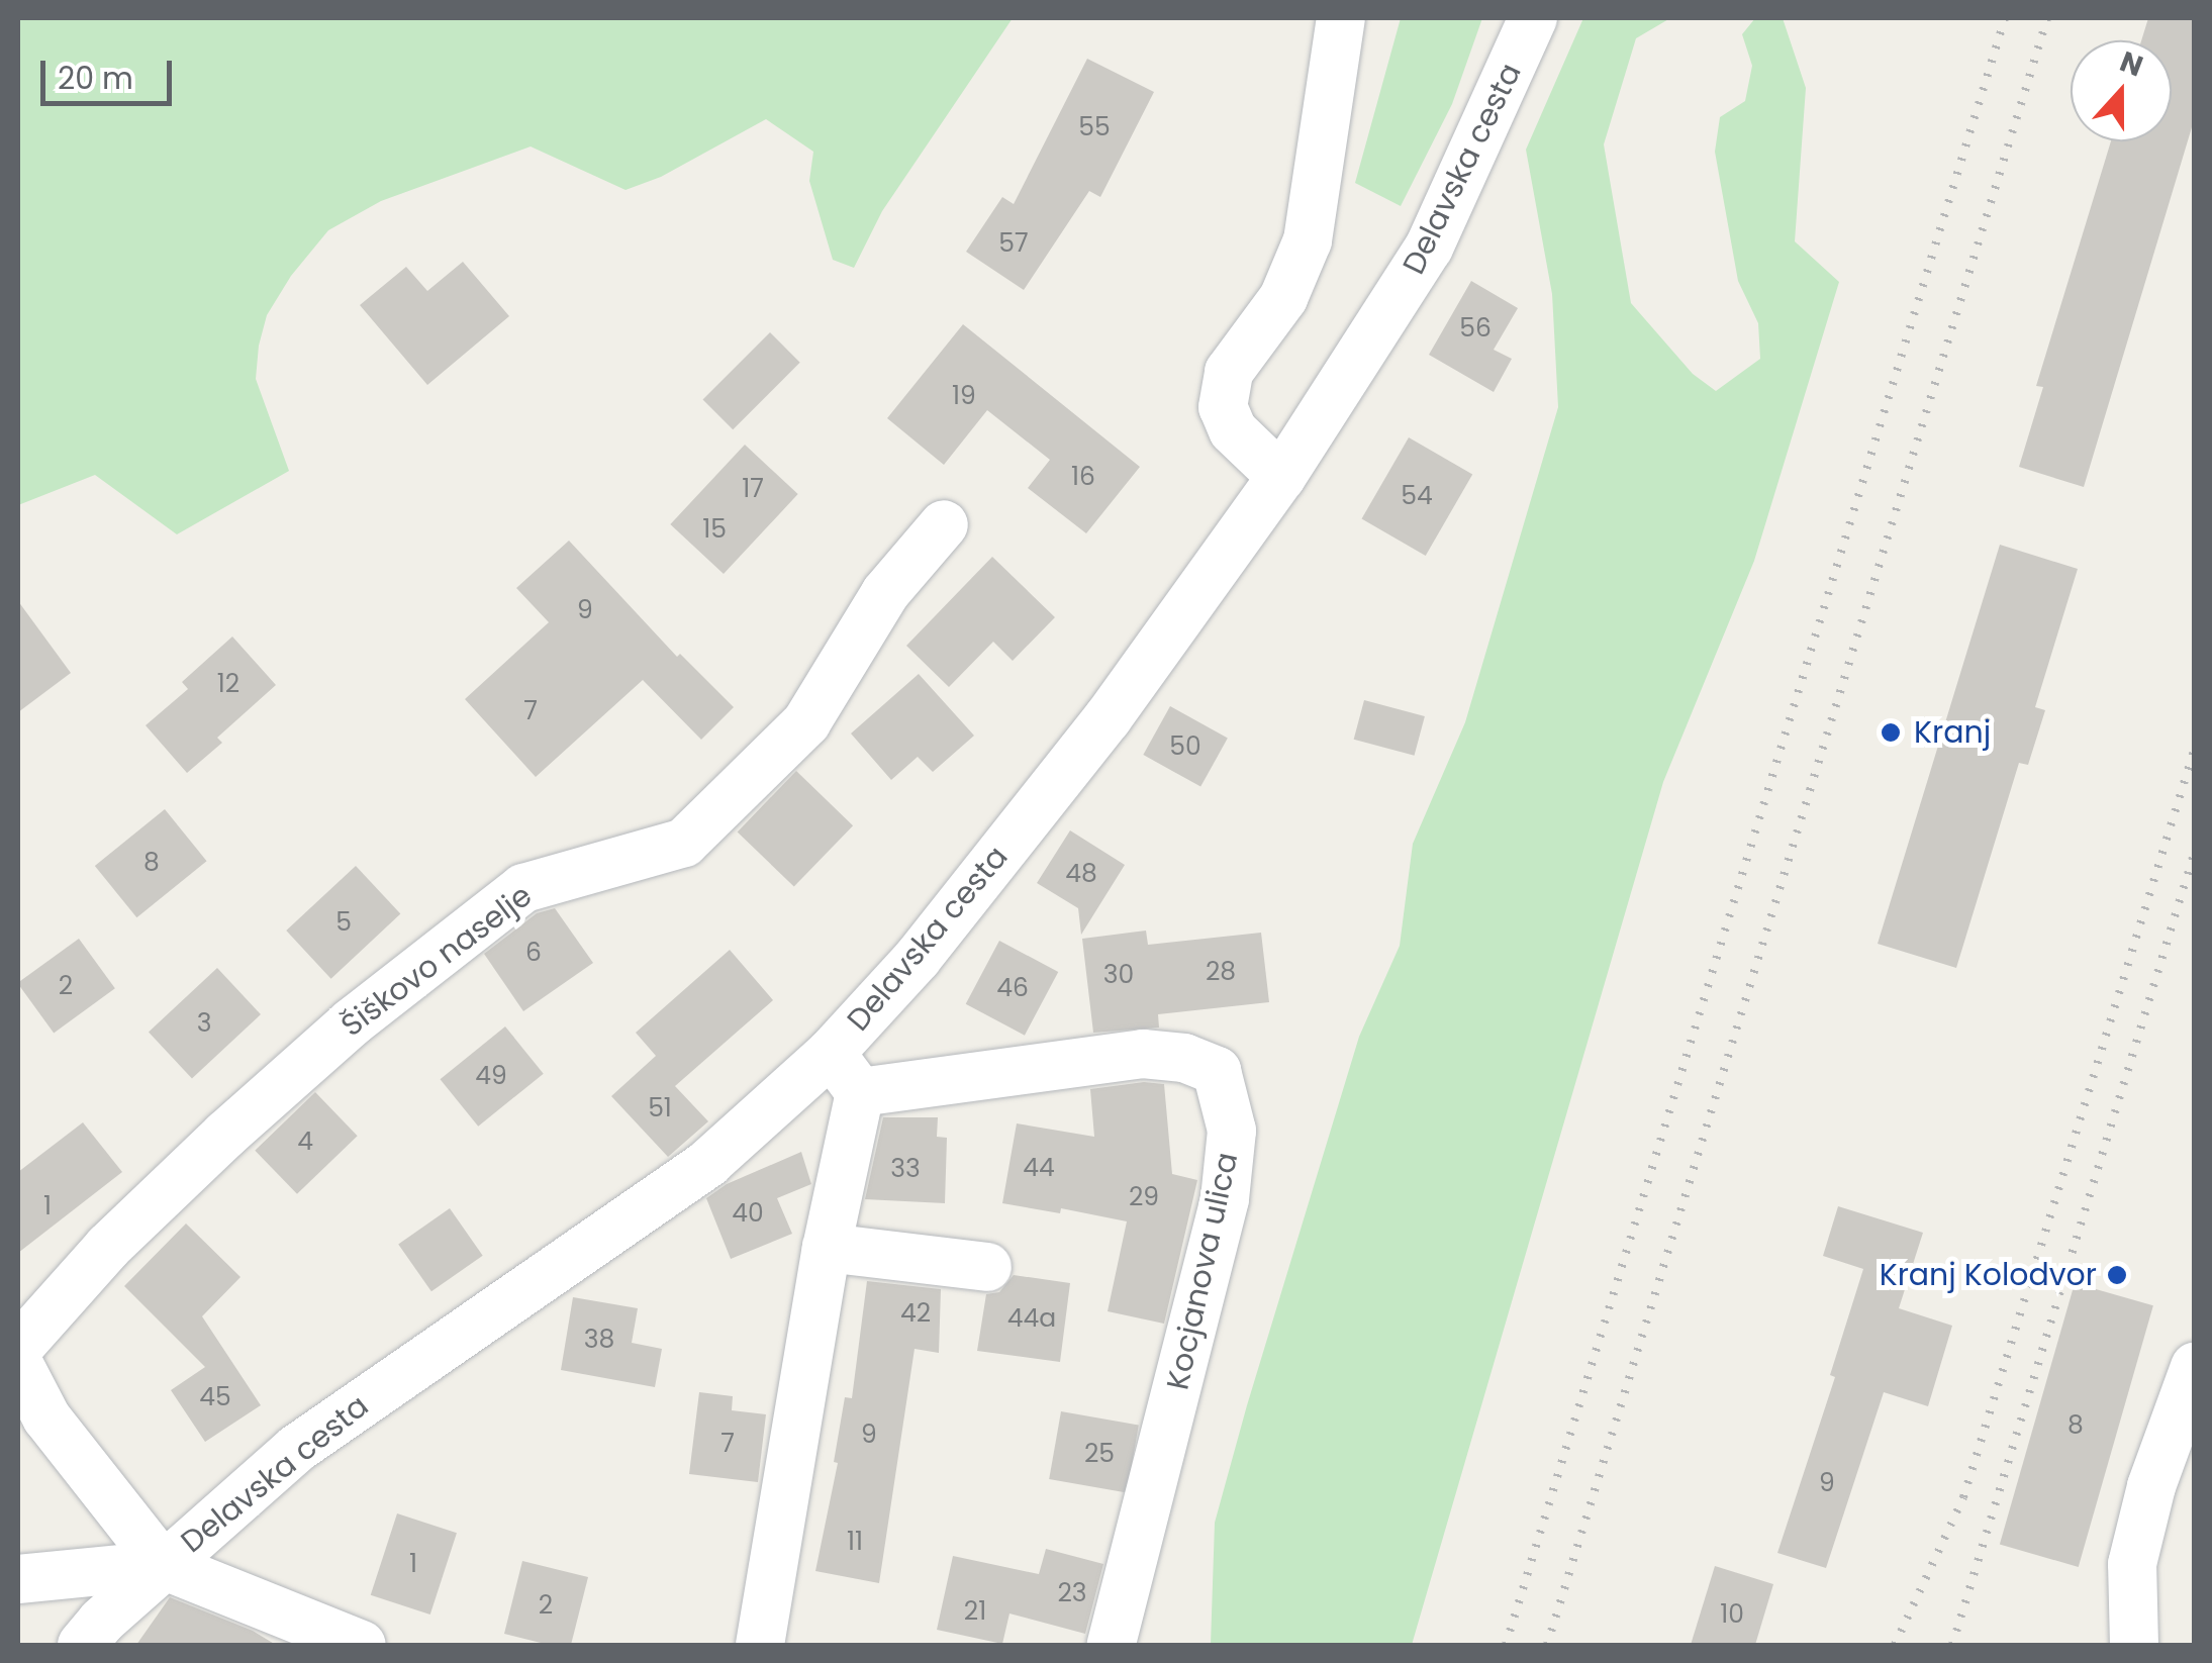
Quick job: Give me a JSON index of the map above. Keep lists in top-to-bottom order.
{
  "streets": {
    "street": ["Delavska cesta", "Šiškovo naselje", "Kocjanova ulica"]
  },
  "places": ["Kranj", "Kranj Kolodvor"],
  "house_numbers": [
    "55",
    "57",
    "56",
    "19",
    "16",
    "17",
    "54",
    "15",
    "9",
    "12",
    "7",
    "50",
    "8",
    "48",
    "5",
    "6",
    "28",
    "30",
    "2",
    "46",
    "3",
    "49",
    "51",
    "4",
    "44",
    "33",
    "29",
    "1",
    "40",
    "42",
    "44a",
    "38",
    "45",
    "8",
    "9",
    "7",
    "25",
    "9",
    "11",
    "1",
    "23",
    "2",
    "21",
    "10"
  ],
  "scale_bar": "20 m",
  "north": "top"
}
